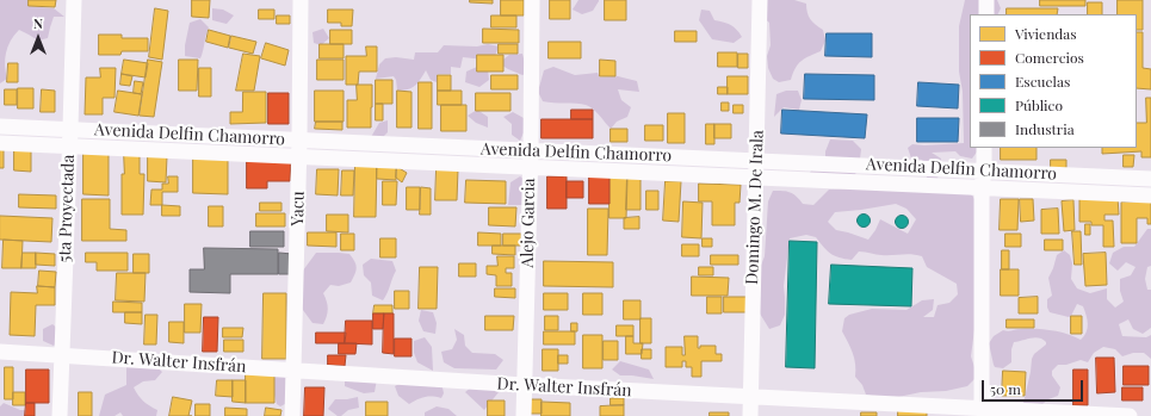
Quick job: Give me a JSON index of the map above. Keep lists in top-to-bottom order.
{
  "streets": {
    "street": [
      "Avenida Delfin Chamorro",
      "Domingo M. De Irala",
      "5ta Proyectada",
      "Yacu",
      "Alejo Garcia",
      "Dr. Walter Insfrán"
    ]
  },
  "crossings": [
    ["Avenida Delfin Chamorro", "Domingo M. De Irala"],
    ["Avenida Delfin Chamorro", "5ta Proyectada"],
    ["Avenida Delfin Chamorro", "Yacu"],
    ["Avenida Delfin Chamorro", "Alejo Garcia"],
    ["Domingo M. De Irala", "Dr. Walter Insfrán"],
    ["5ta Proyectada", "Dr. Walter Insfrán"],
    ["Yacu", "Dr. Walter Insfrán"],
    ["Alejo Garcia", "Dr. Walter Insfrán"]
  ],
  "legend": [
    "Viviendas",
    "Comercios",
    "Escuelas",
    "Público",
    "Industria"
  ],
  "scale_bar": "50 m",
  "north": "top"
}
